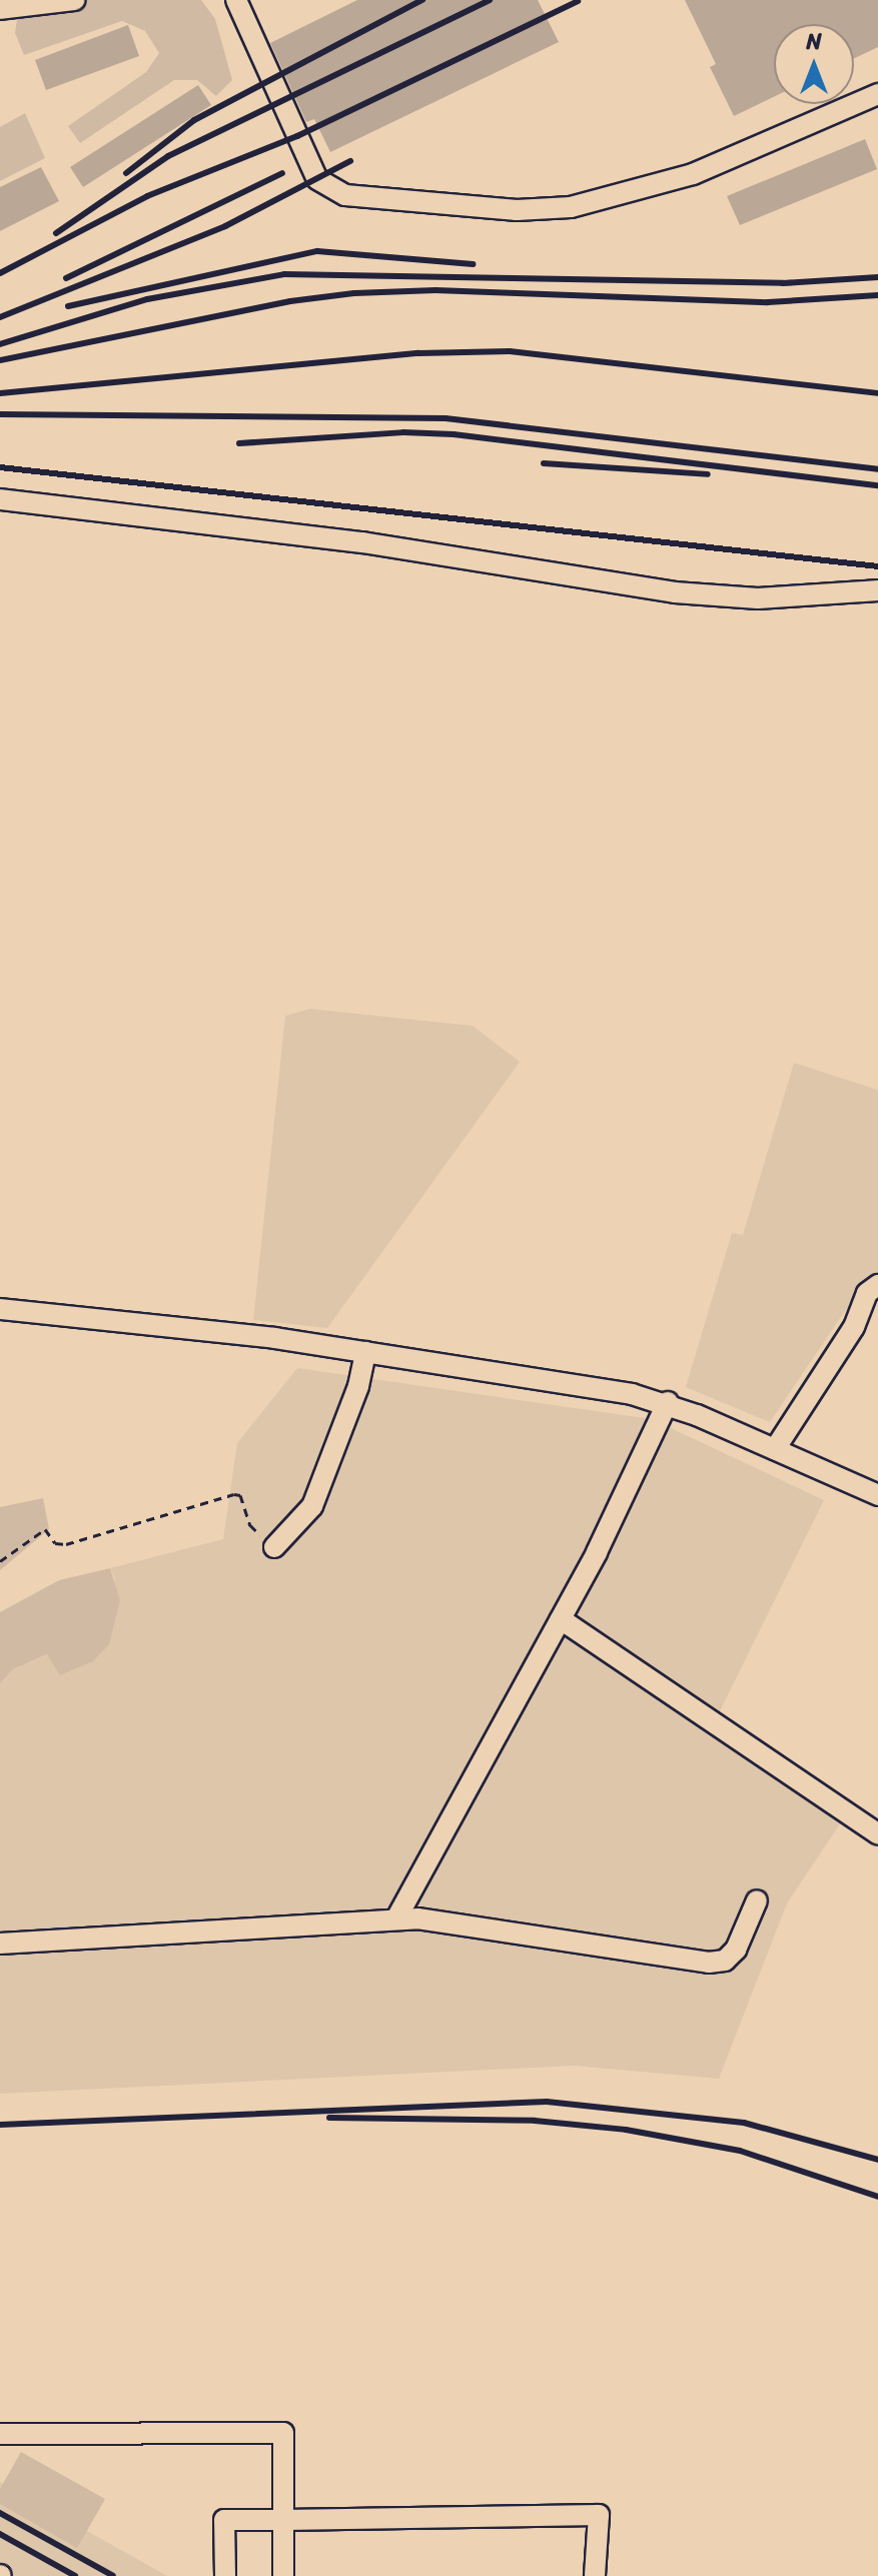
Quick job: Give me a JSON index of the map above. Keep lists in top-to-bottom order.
{
  "north": "top"
}
